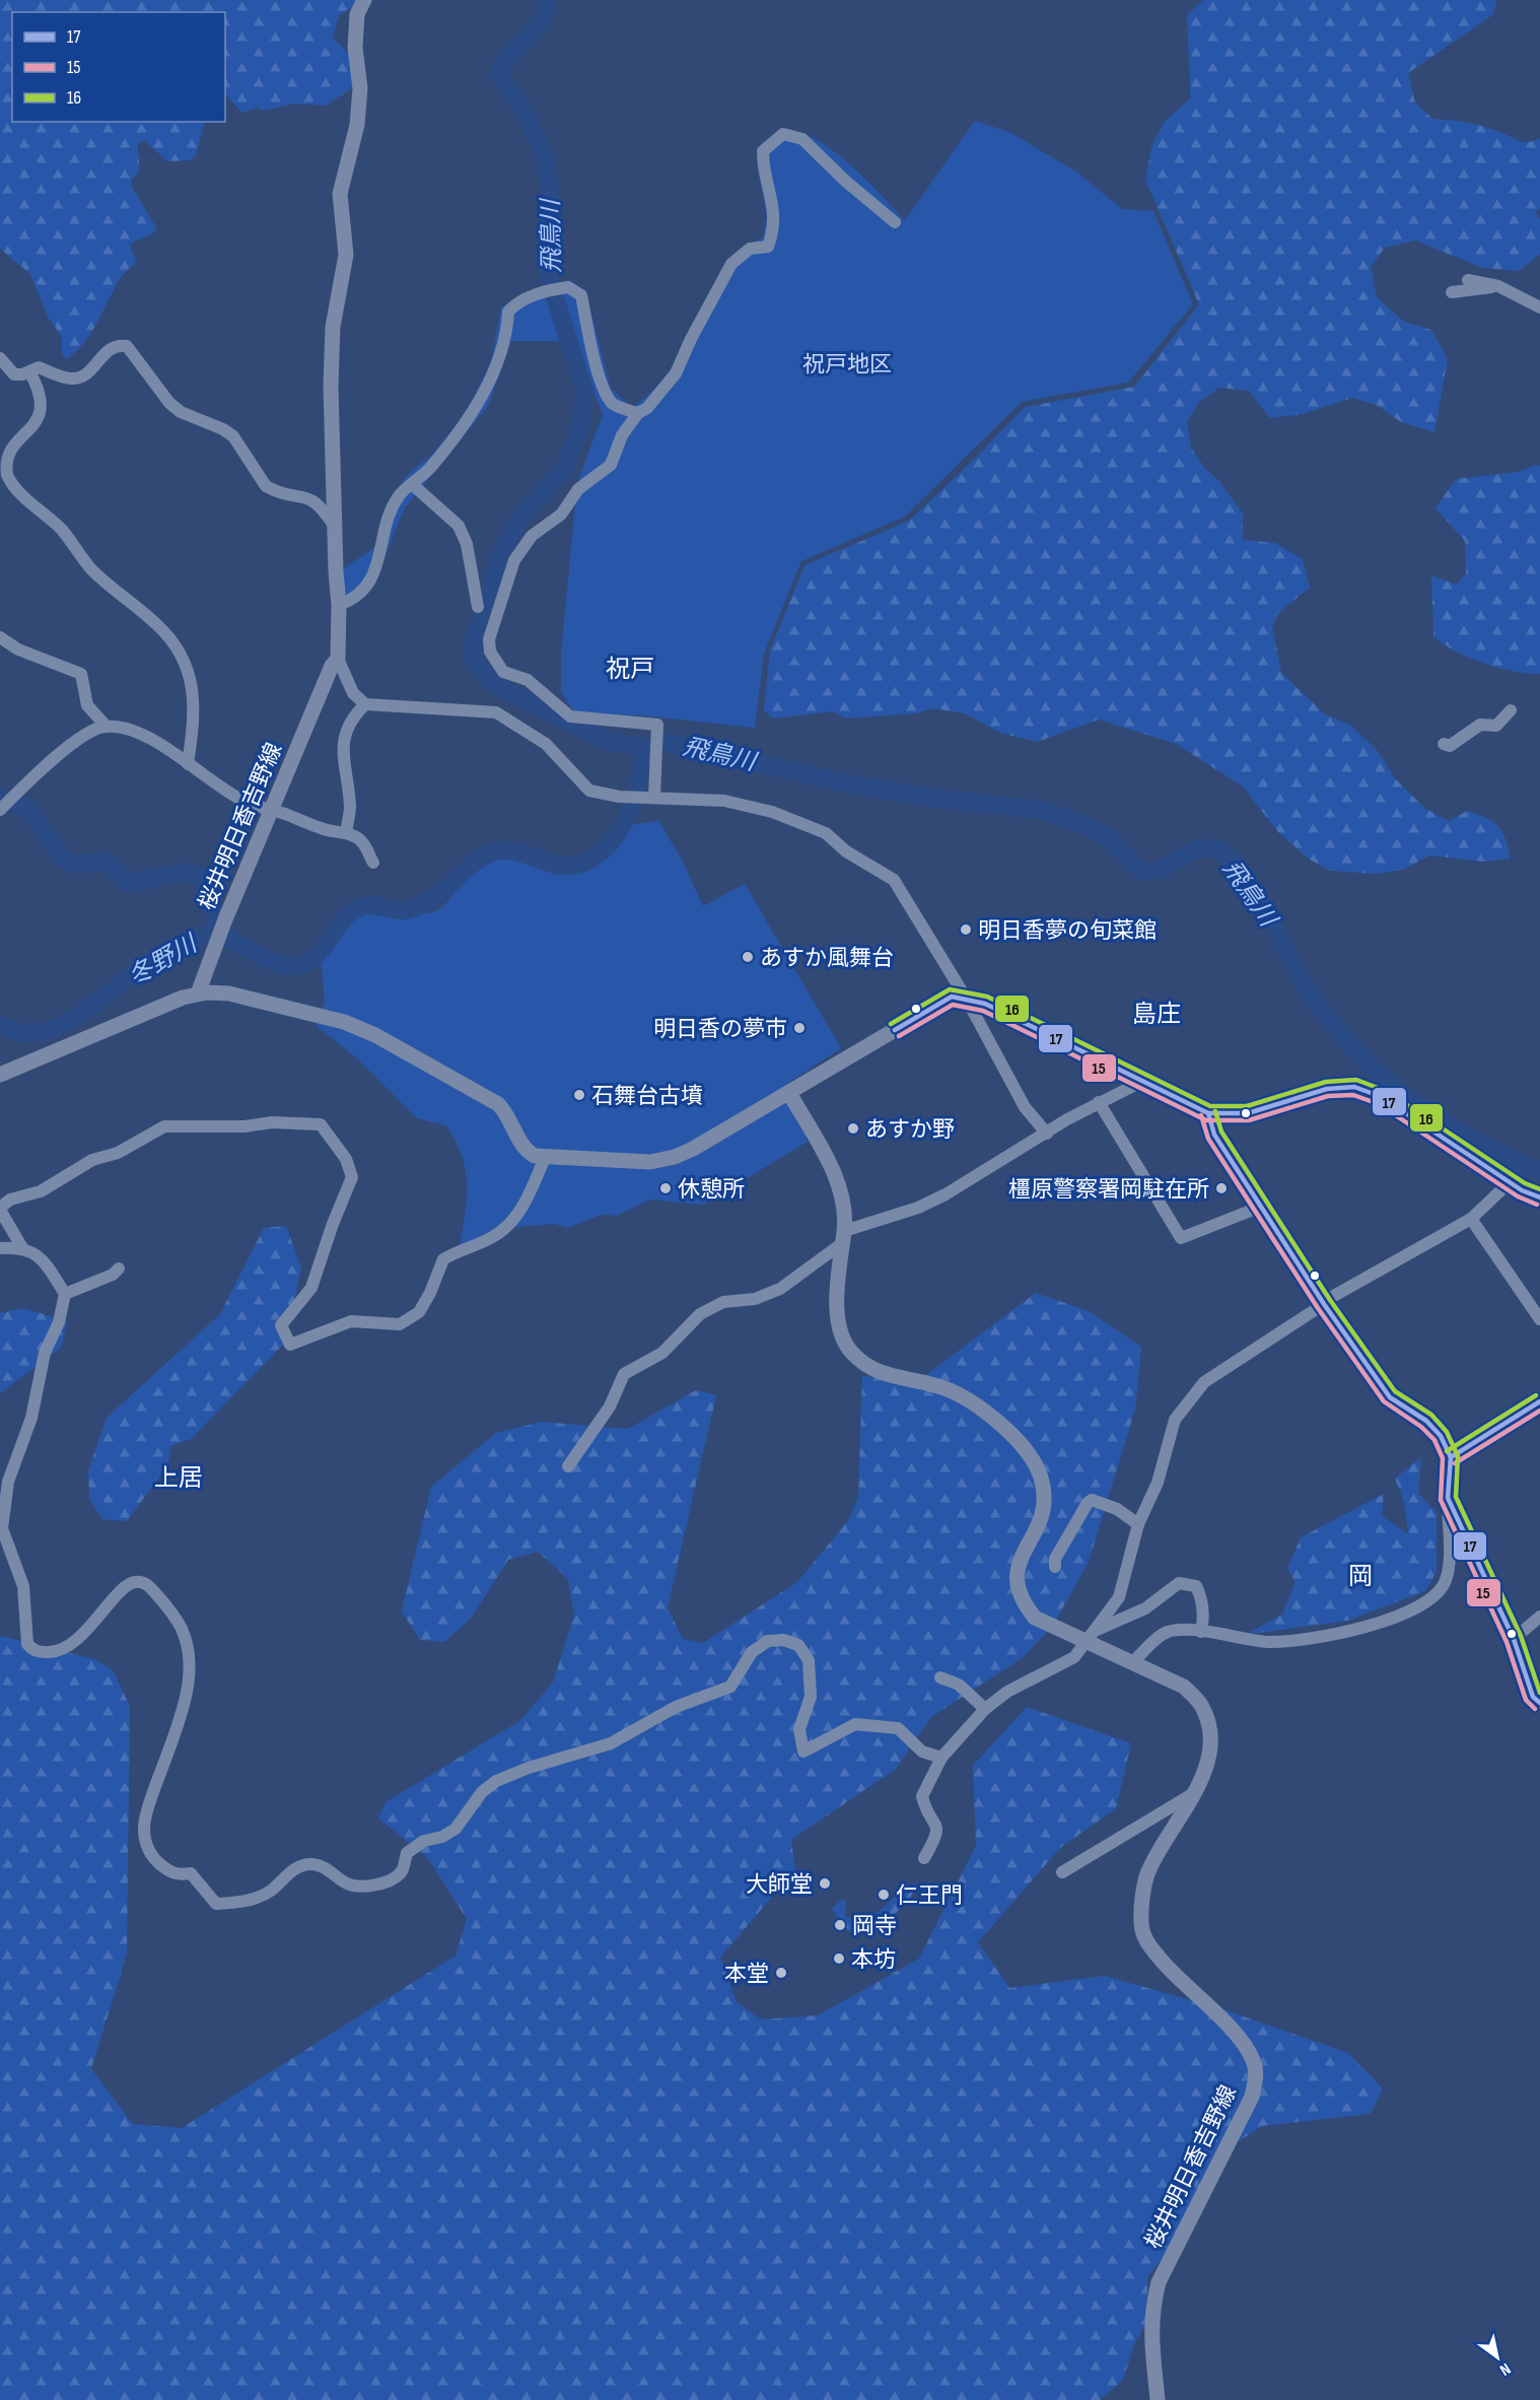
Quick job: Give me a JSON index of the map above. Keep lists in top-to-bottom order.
{
  "streets": {
    "main road": ["桜井明日香吉野線"]
  },
  "districts": [
    "祝戸",
    "島庄",
    "上居",
    "岡"
  ],
  "water": ["飛鳥川", "冬野川"],
  "parks": ["祝戸地区"],
  "places": [
    "明日香夢の旬菜館",
    "あすか風舞台",
    "明日香の夢市",
    "石舞台古墳",
    "あすか野",
    "休憩所",
    "橿原警察署岡駐在所",
    "大師堂",
    "仁王門",
    "岡寺",
    "本坊",
    "本堂"
  ],
  "lines": ["transit line 16", "transit line 17", "transit line 15"],
  "legend": ["17", "15", "16"],
  "north": "bottom right"
}
